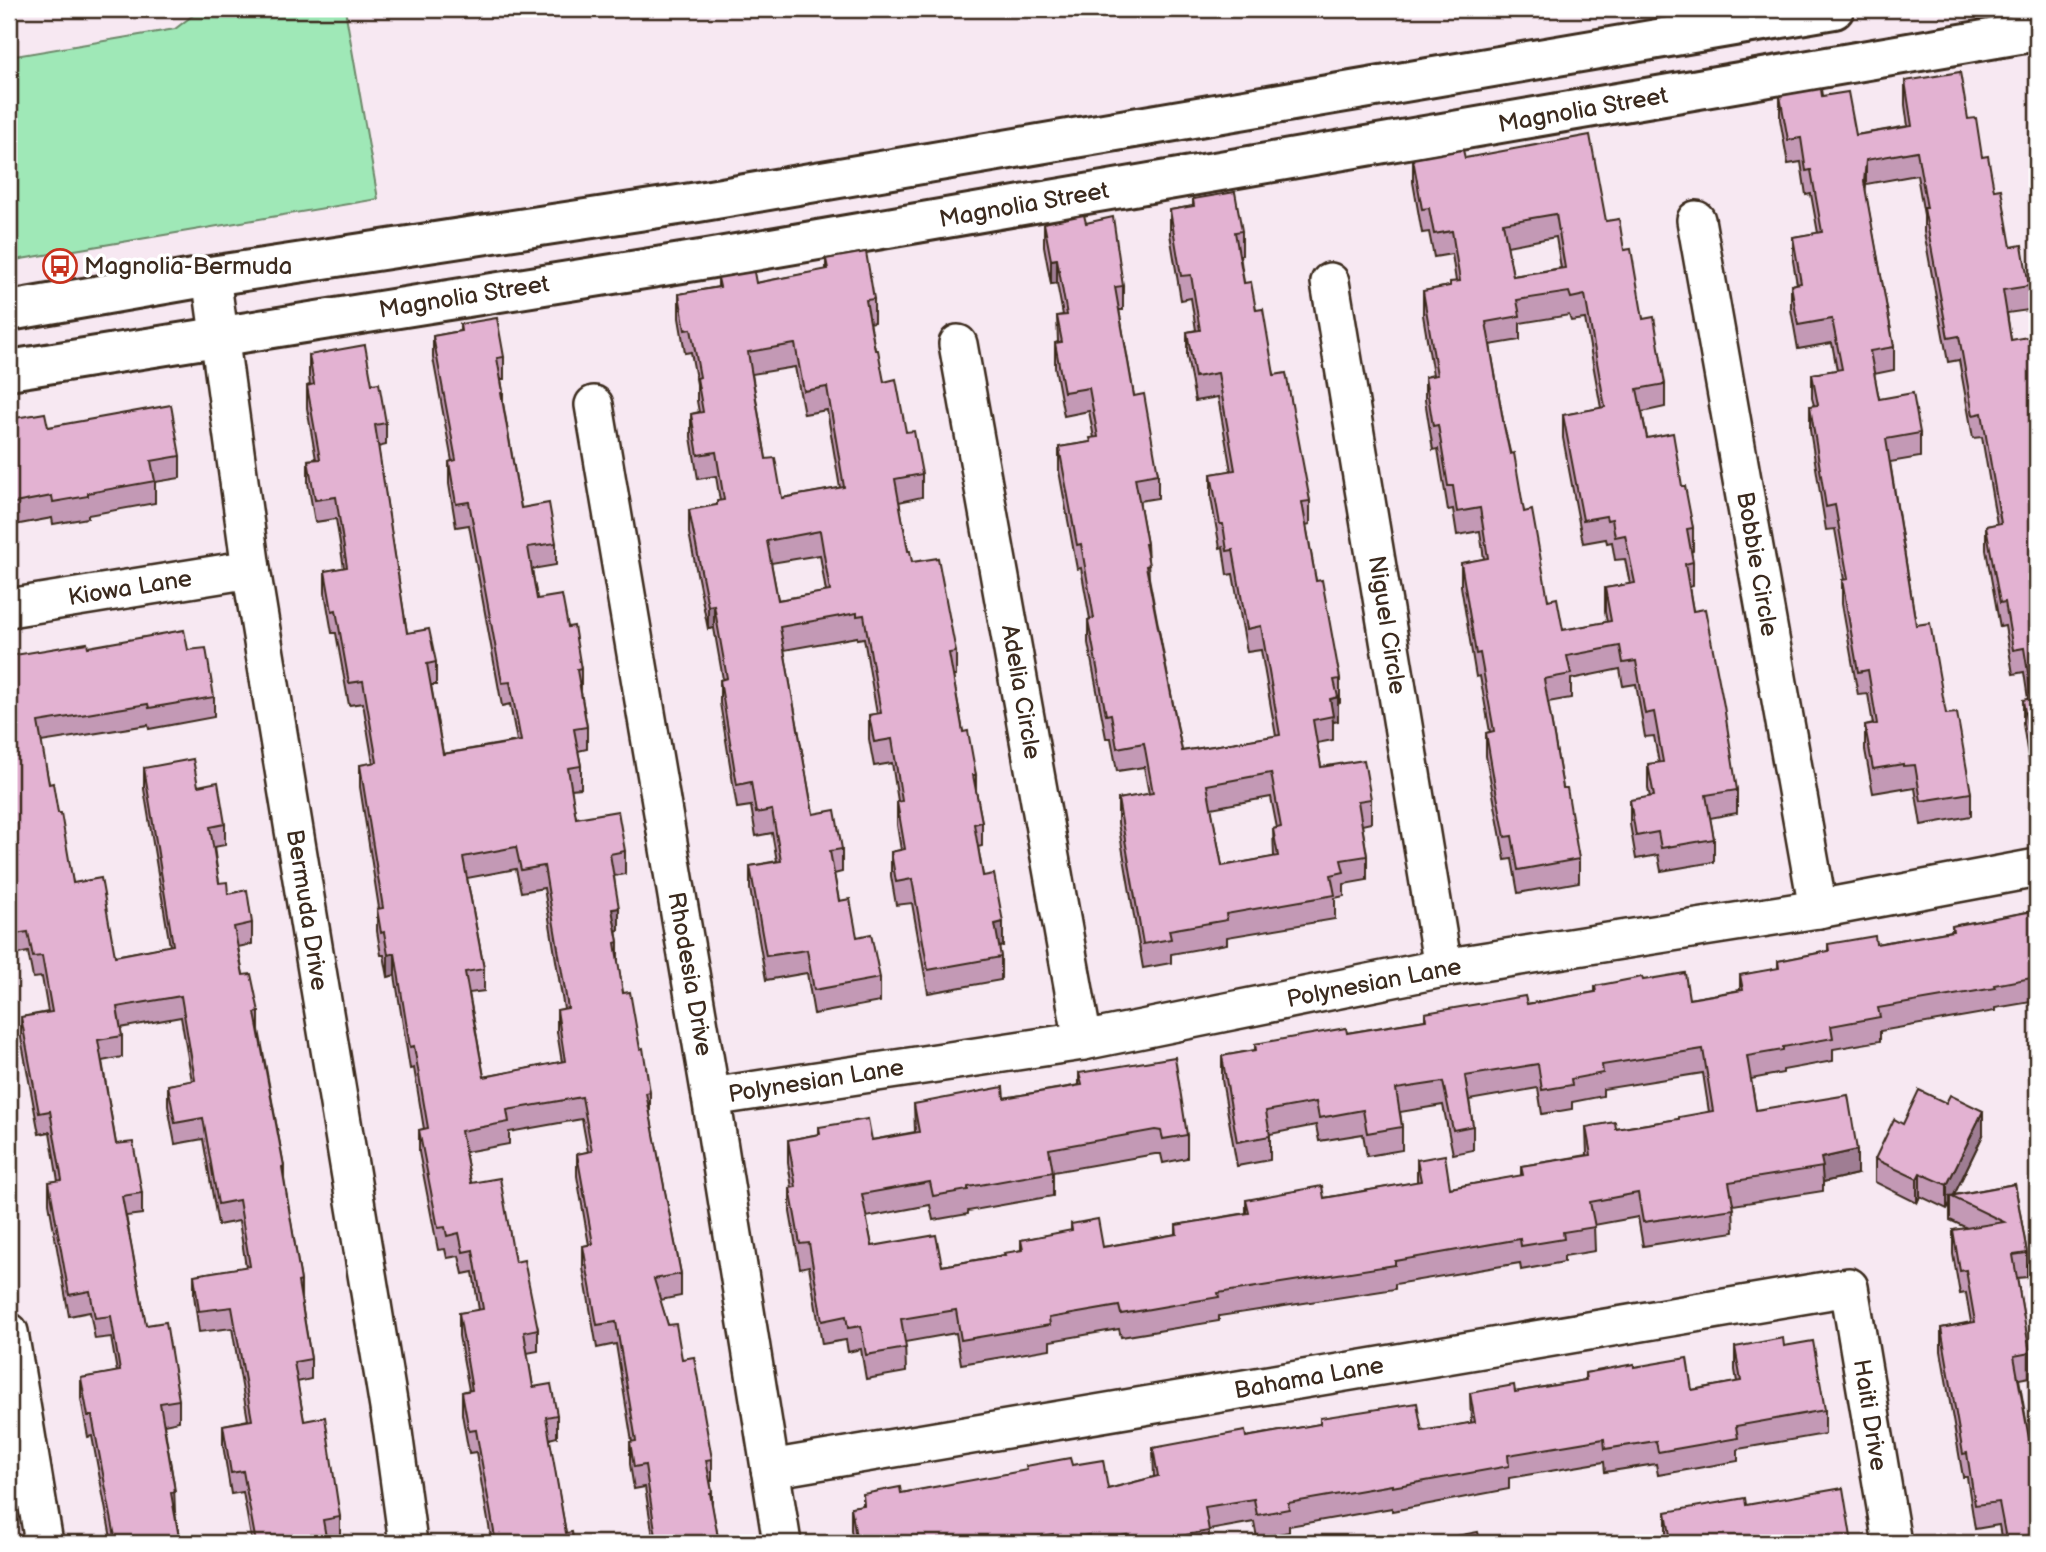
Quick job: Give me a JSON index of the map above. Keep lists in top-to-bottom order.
{
  "streets": {
    "main road": ["Magnolia Street"],
    "street": [
      "Bobbie Circle",
      "Kiowa Lane",
      "Niguel Circle",
      "Adelia Circle",
      "Bermuda Drive",
      "Rhodesia Drive",
      "Polynesian Lane",
      "Bahama Lane",
      "Haiti Drive"
    ]
  },
  "crossings": [
    ["Magnolia Street", "Bermuda Drive"],
    ["Bobbie Circle", "Polynesian Lane"],
    ["Kiowa Lane", "Bermuda Drive"],
    ["Niguel Circle", "Polynesian Lane"],
    ["Adelia Circle", "Polynesian Lane"],
    ["Rhodesia Drive", "Polynesian Lane"],
    ["Rhodesia Drive", "Bahama Lane"],
    ["Bahama Lane", "Haiti Drive"]
  ],
  "places": {
    "bus stop": ["Magnolia-Bermuda"]
  }
}
